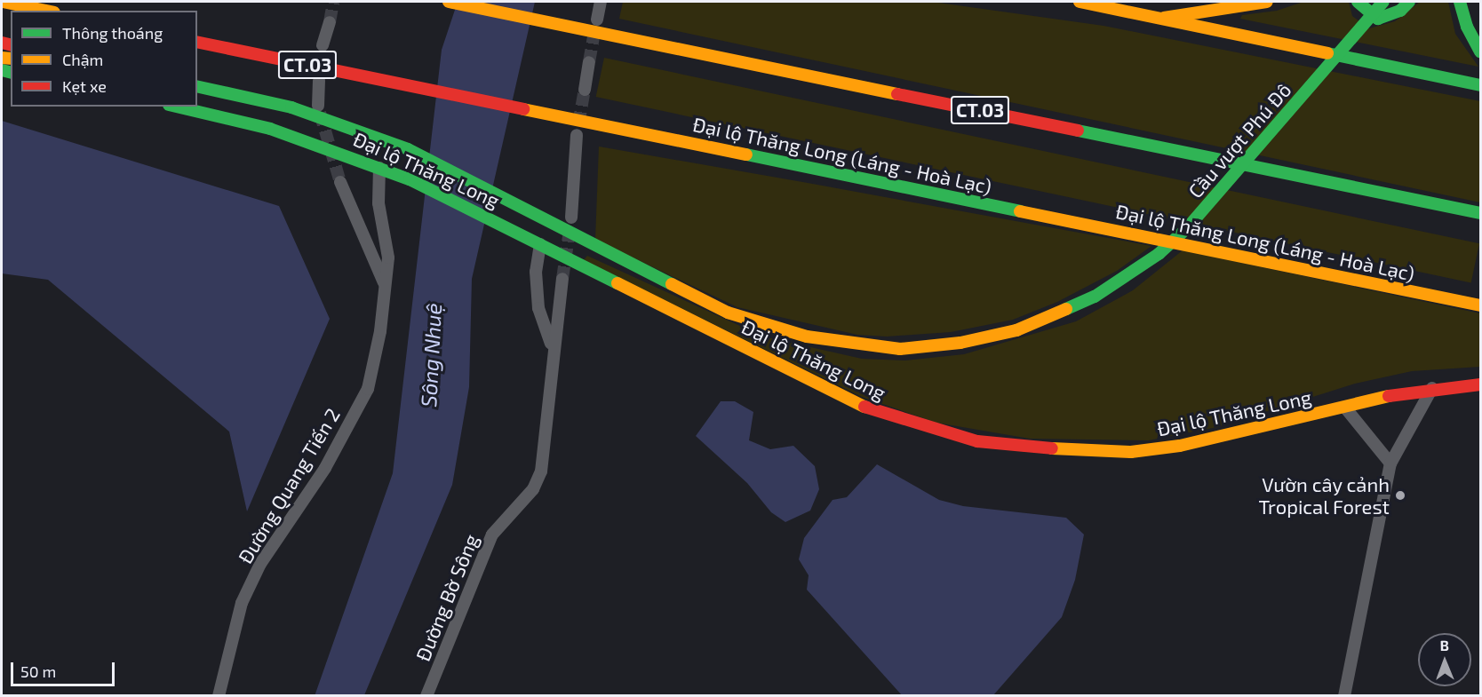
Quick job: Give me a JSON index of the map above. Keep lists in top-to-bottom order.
{
  "streets": {
    "main road": [
      "CT.03",
      "Cầu vượt Phú Đô",
      "Đại lộ Thăng Long (Láng - Hoà Lạc)",
      "Đại lộ Thăng Long"
    ],
    "street": ["Đường Quang Tiến 2", "Đường Bờ Sông"]
  },
  "crossings": [
    ["Cầu vượt Phú Đô", "Đại lộ Thăng Long"],
    ["Đại lộ Thăng Long", "Đường Quang Tiến 2"],
    ["Đại lộ Thăng Long", "Đường Bờ Sông"]
  ],
  "water": ["Sông Nhuệ"],
  "places": ["Vườn cây cảnh Tropical Forest"],
  "legend": ["Thông thoáng", "Chậm", "Kẹt xe"],
  "scale_bar": "50 m",
  "north": "top"
}
